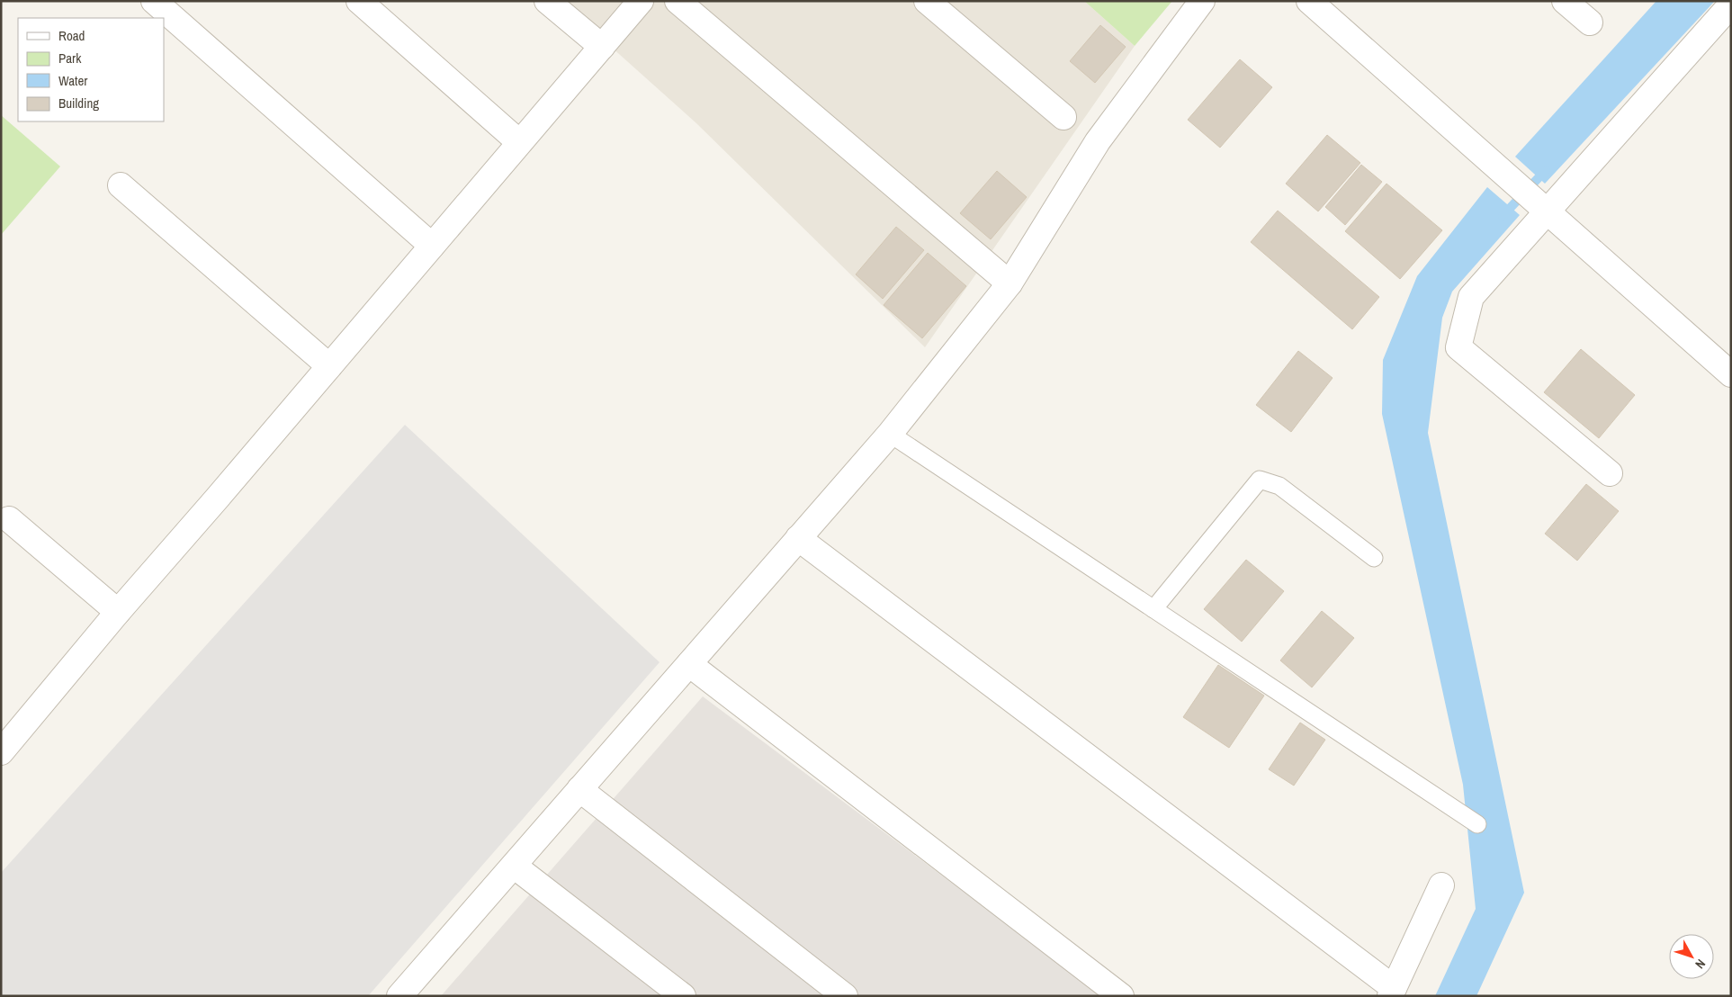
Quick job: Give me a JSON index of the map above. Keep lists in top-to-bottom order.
{
  "legend": [
    "Road",
    "Park",
    "Water",
    "Building"
  ],
  "north": "bottom right"
}
